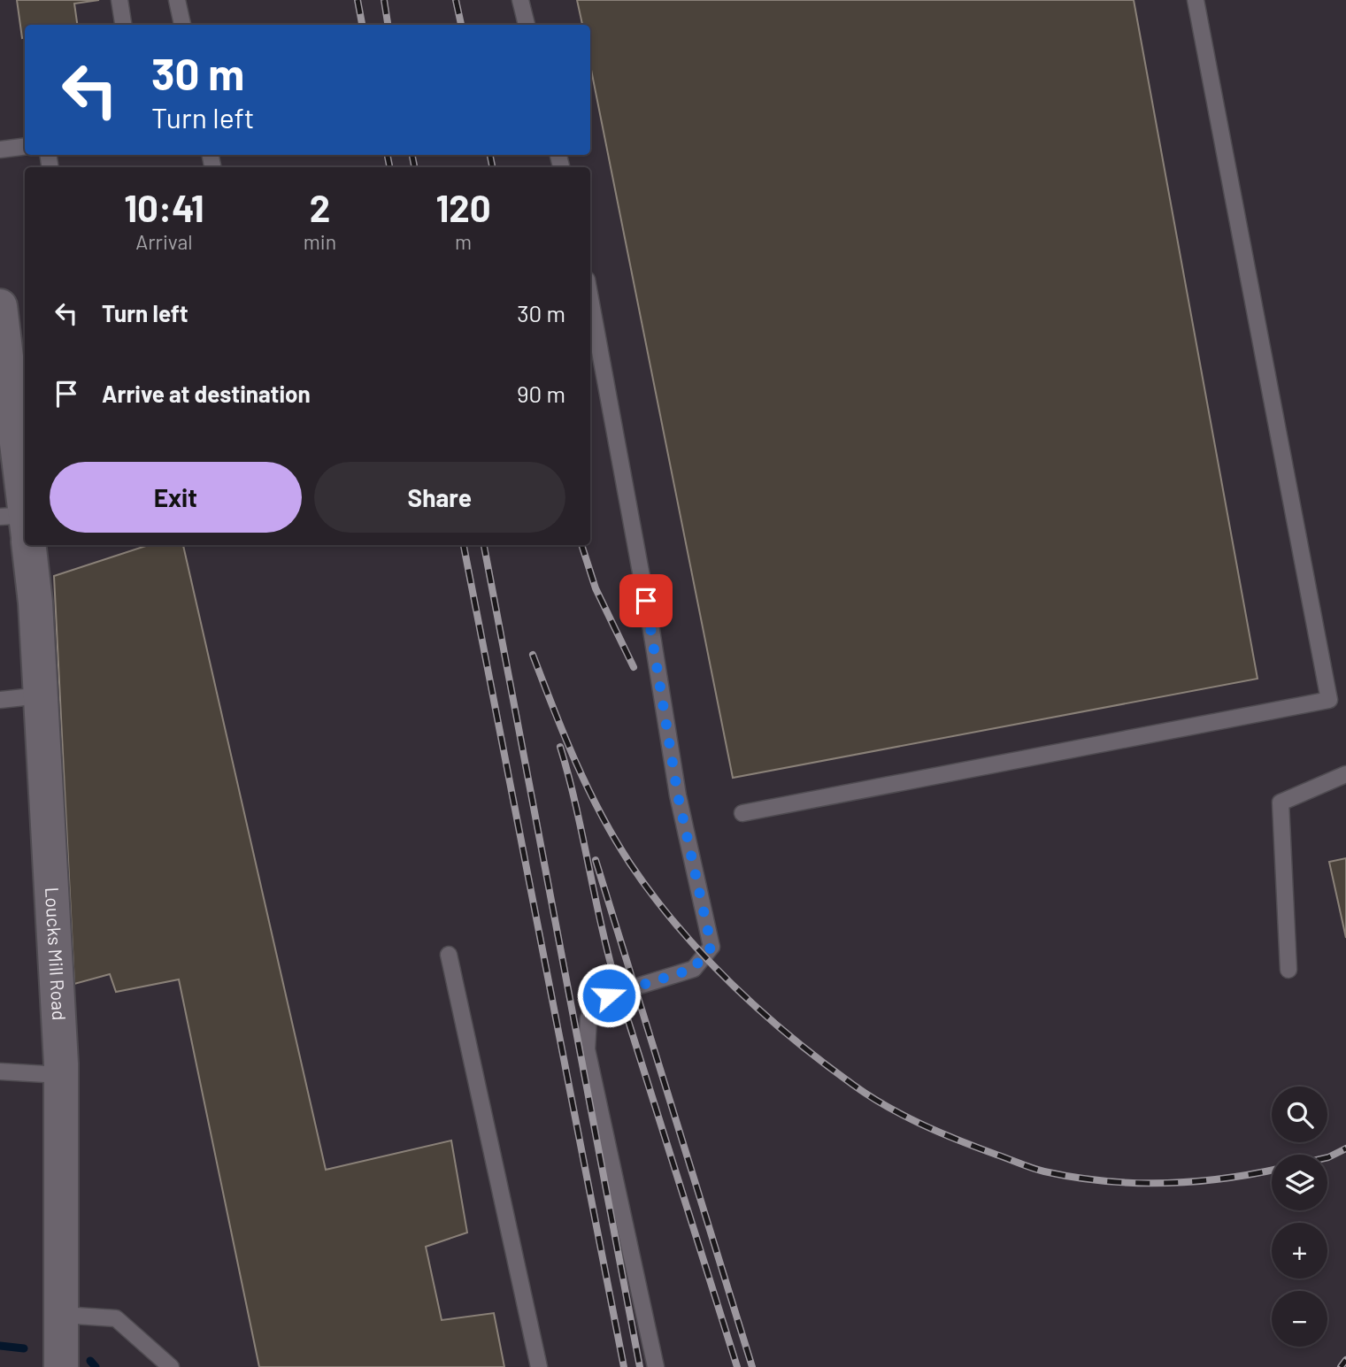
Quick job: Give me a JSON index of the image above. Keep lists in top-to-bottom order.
{
  "streets": {
    "street": ["Loucks Mill Road"]
  },
  "page": {
    "turn": ["30 m", "Turn left"],
    "eta": [
      "10:41",
      "Arrival",
      "2",
      "min",
      "120",
      "m"
    ],
    "list": [
      {
        "name": "Turn left",
        "value": "30 m"
      },
      {
        "name": "Arrive at destination",
        "value": "90 m"
      }
    ],
    "buttons": ["Exit", "Share"],
    "map_buttons": ["+", "−"]
  }
}
